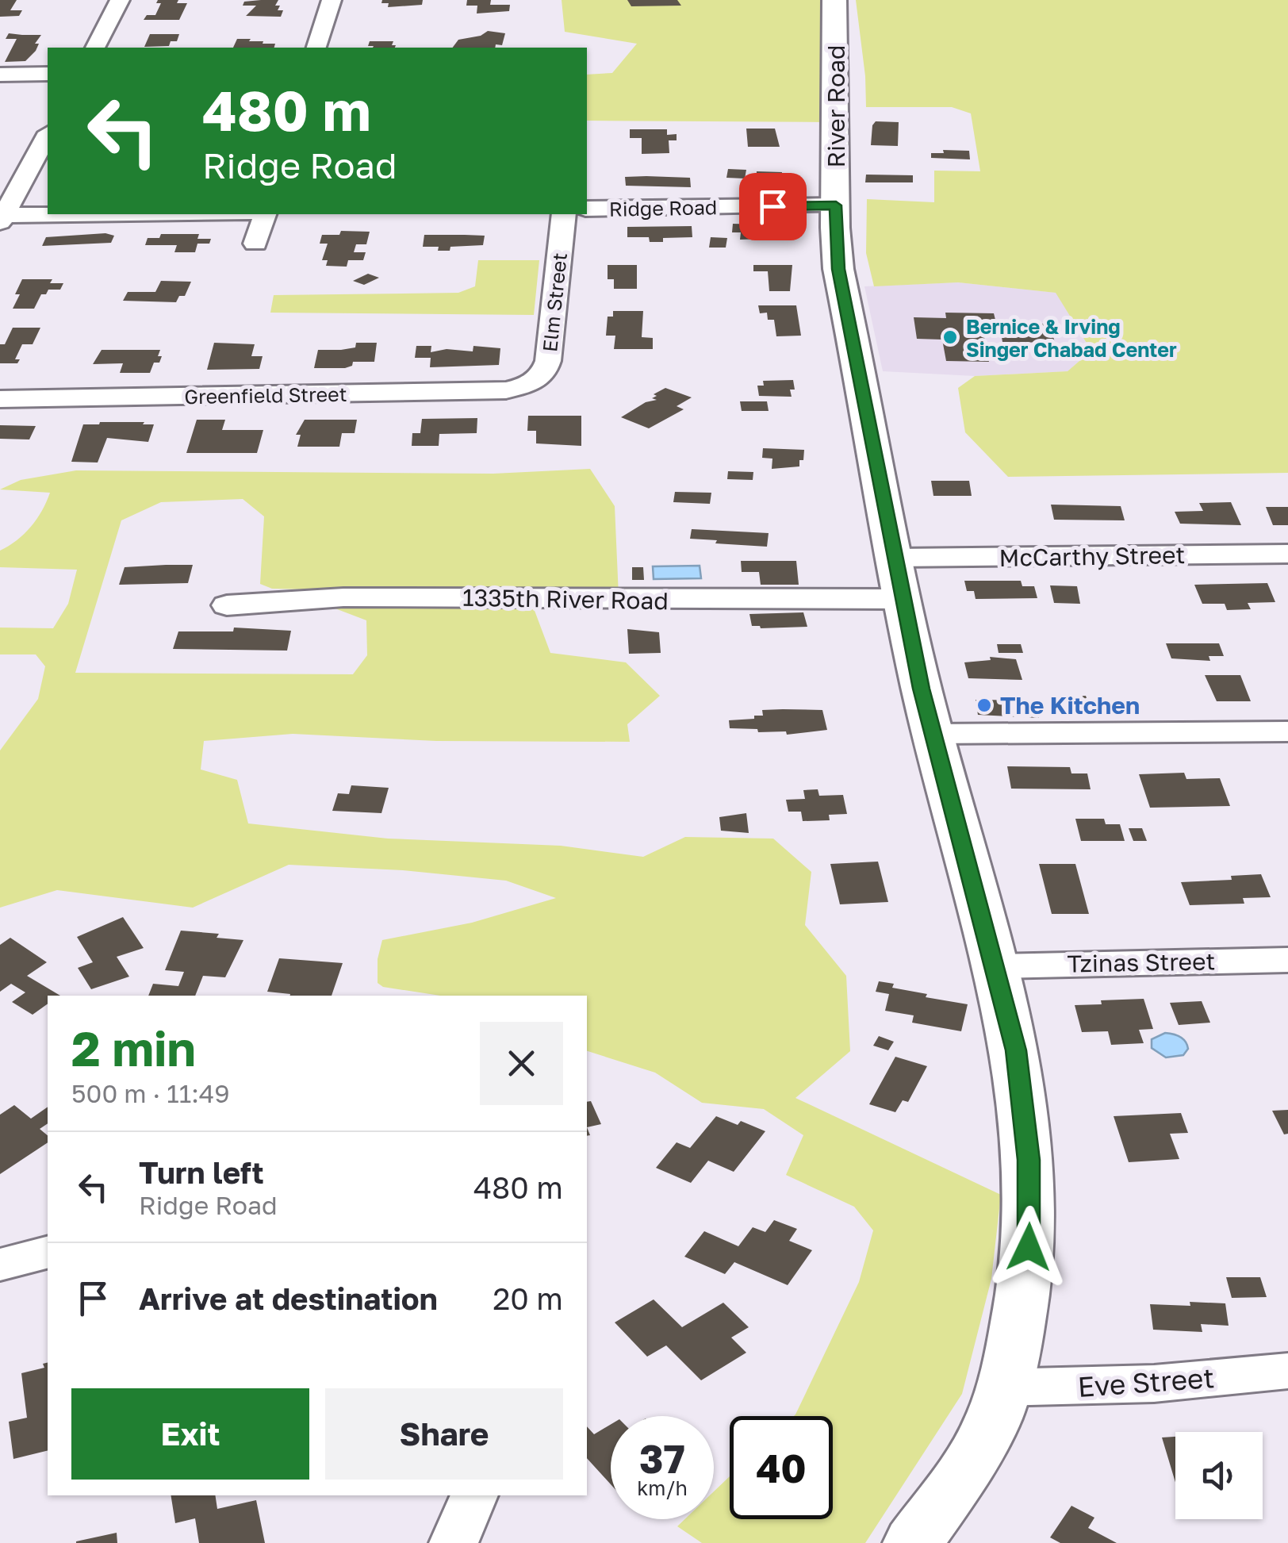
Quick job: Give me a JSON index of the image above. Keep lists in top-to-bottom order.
{
  "streets": {
    "street": [
      "River Road",
      "Ridge Road",
      "Elm Street",
      "Greenfield Street",
      "McCarthy Street",
      "1335th River Road",
      "Tzinas Street",
      "Eve Street"
    ]
  },
  "crossings": [
    ["River Road", "Ridge Road"],
    ["River Road", "McCarthy Street"],
    ["River Road", "1335th River Road"],
    ["River Road", "Tzinas Street"],
    ["River Road", "Eve Street"],
    ["Elm Street", "Greenfield Street"]
  ],
  "places": ["Bernice & Irving Singer Chabad Center", "The Kitchen"],
  "page": {
    "turn": ["480 m", "Ridge Road"],
    "heading": ["2 min", "500 m · 11:49"],
    "list": [
      {
        "name": "Turn left",
        "note": "Ridge Road",
        "value": "480 m"
      },
      {
        "name": "Arrive at destination",
        "value": "20 m"
      }
    ],
    "buttons": ["Exit", "Share"],
    "speed": "37 km/h",
    "limit": "40"
  }
}
